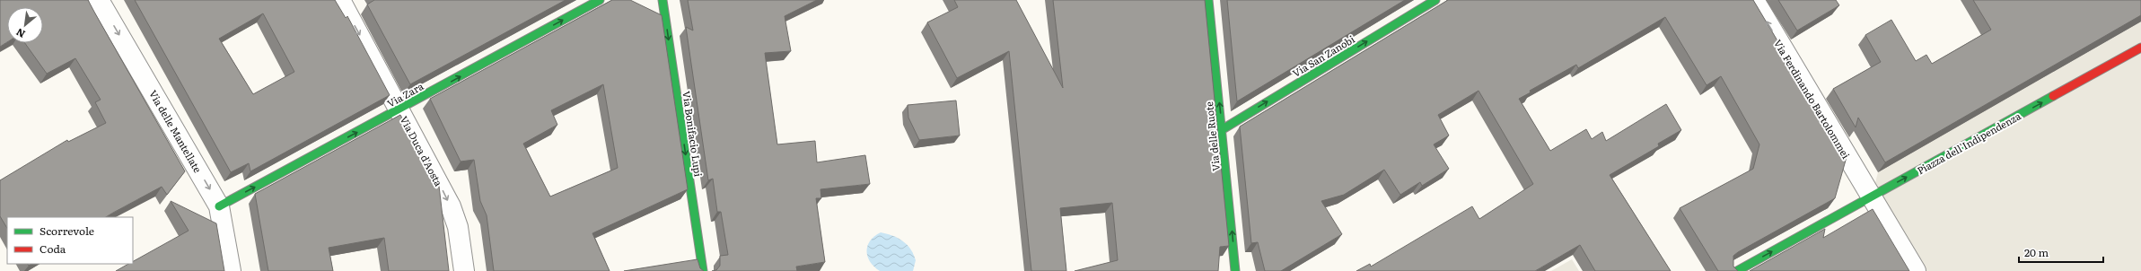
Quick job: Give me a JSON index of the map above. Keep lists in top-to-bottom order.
{
  "streets": {
    "street": [
      "Via San Zanobi",
      "Via Zara",
      "Via Ferdinando Bartolommei",
      "Via delle Mantellate",
      "Via Bonifacio Lupi",
      "Via delle Ruote",
      "Piazza dell'Indipendenza",
      "Via Duca d'Aosta"
    ]
  },
  "crossings": [
    ["Via San Zanobi", "Via delle Ruote"],
    ["Via Zara", "Via delle Mantellate"],
    ["Via Zara", "Via Duca d'Aosta"],
    ["Via Ferdinando Bartolommei", "Piazza dell'Indipendenza"]
  ],
  "one_way": [
    "Via San Zanobi",
    "Via Zara",
    "Via Ferdinando Bartolommei",
    "Via delle Mantellate",
    "Via Bonifacio Lupi",
    "Via delle Ruote",
    "Piazza dell'Indipendenza",
    "Via Duca d'Aosta"
  ],
  "legend": ["Scorrevole", "Coda"],
  "scale_bar": "20 m",
  "north": "bottom left"
}
